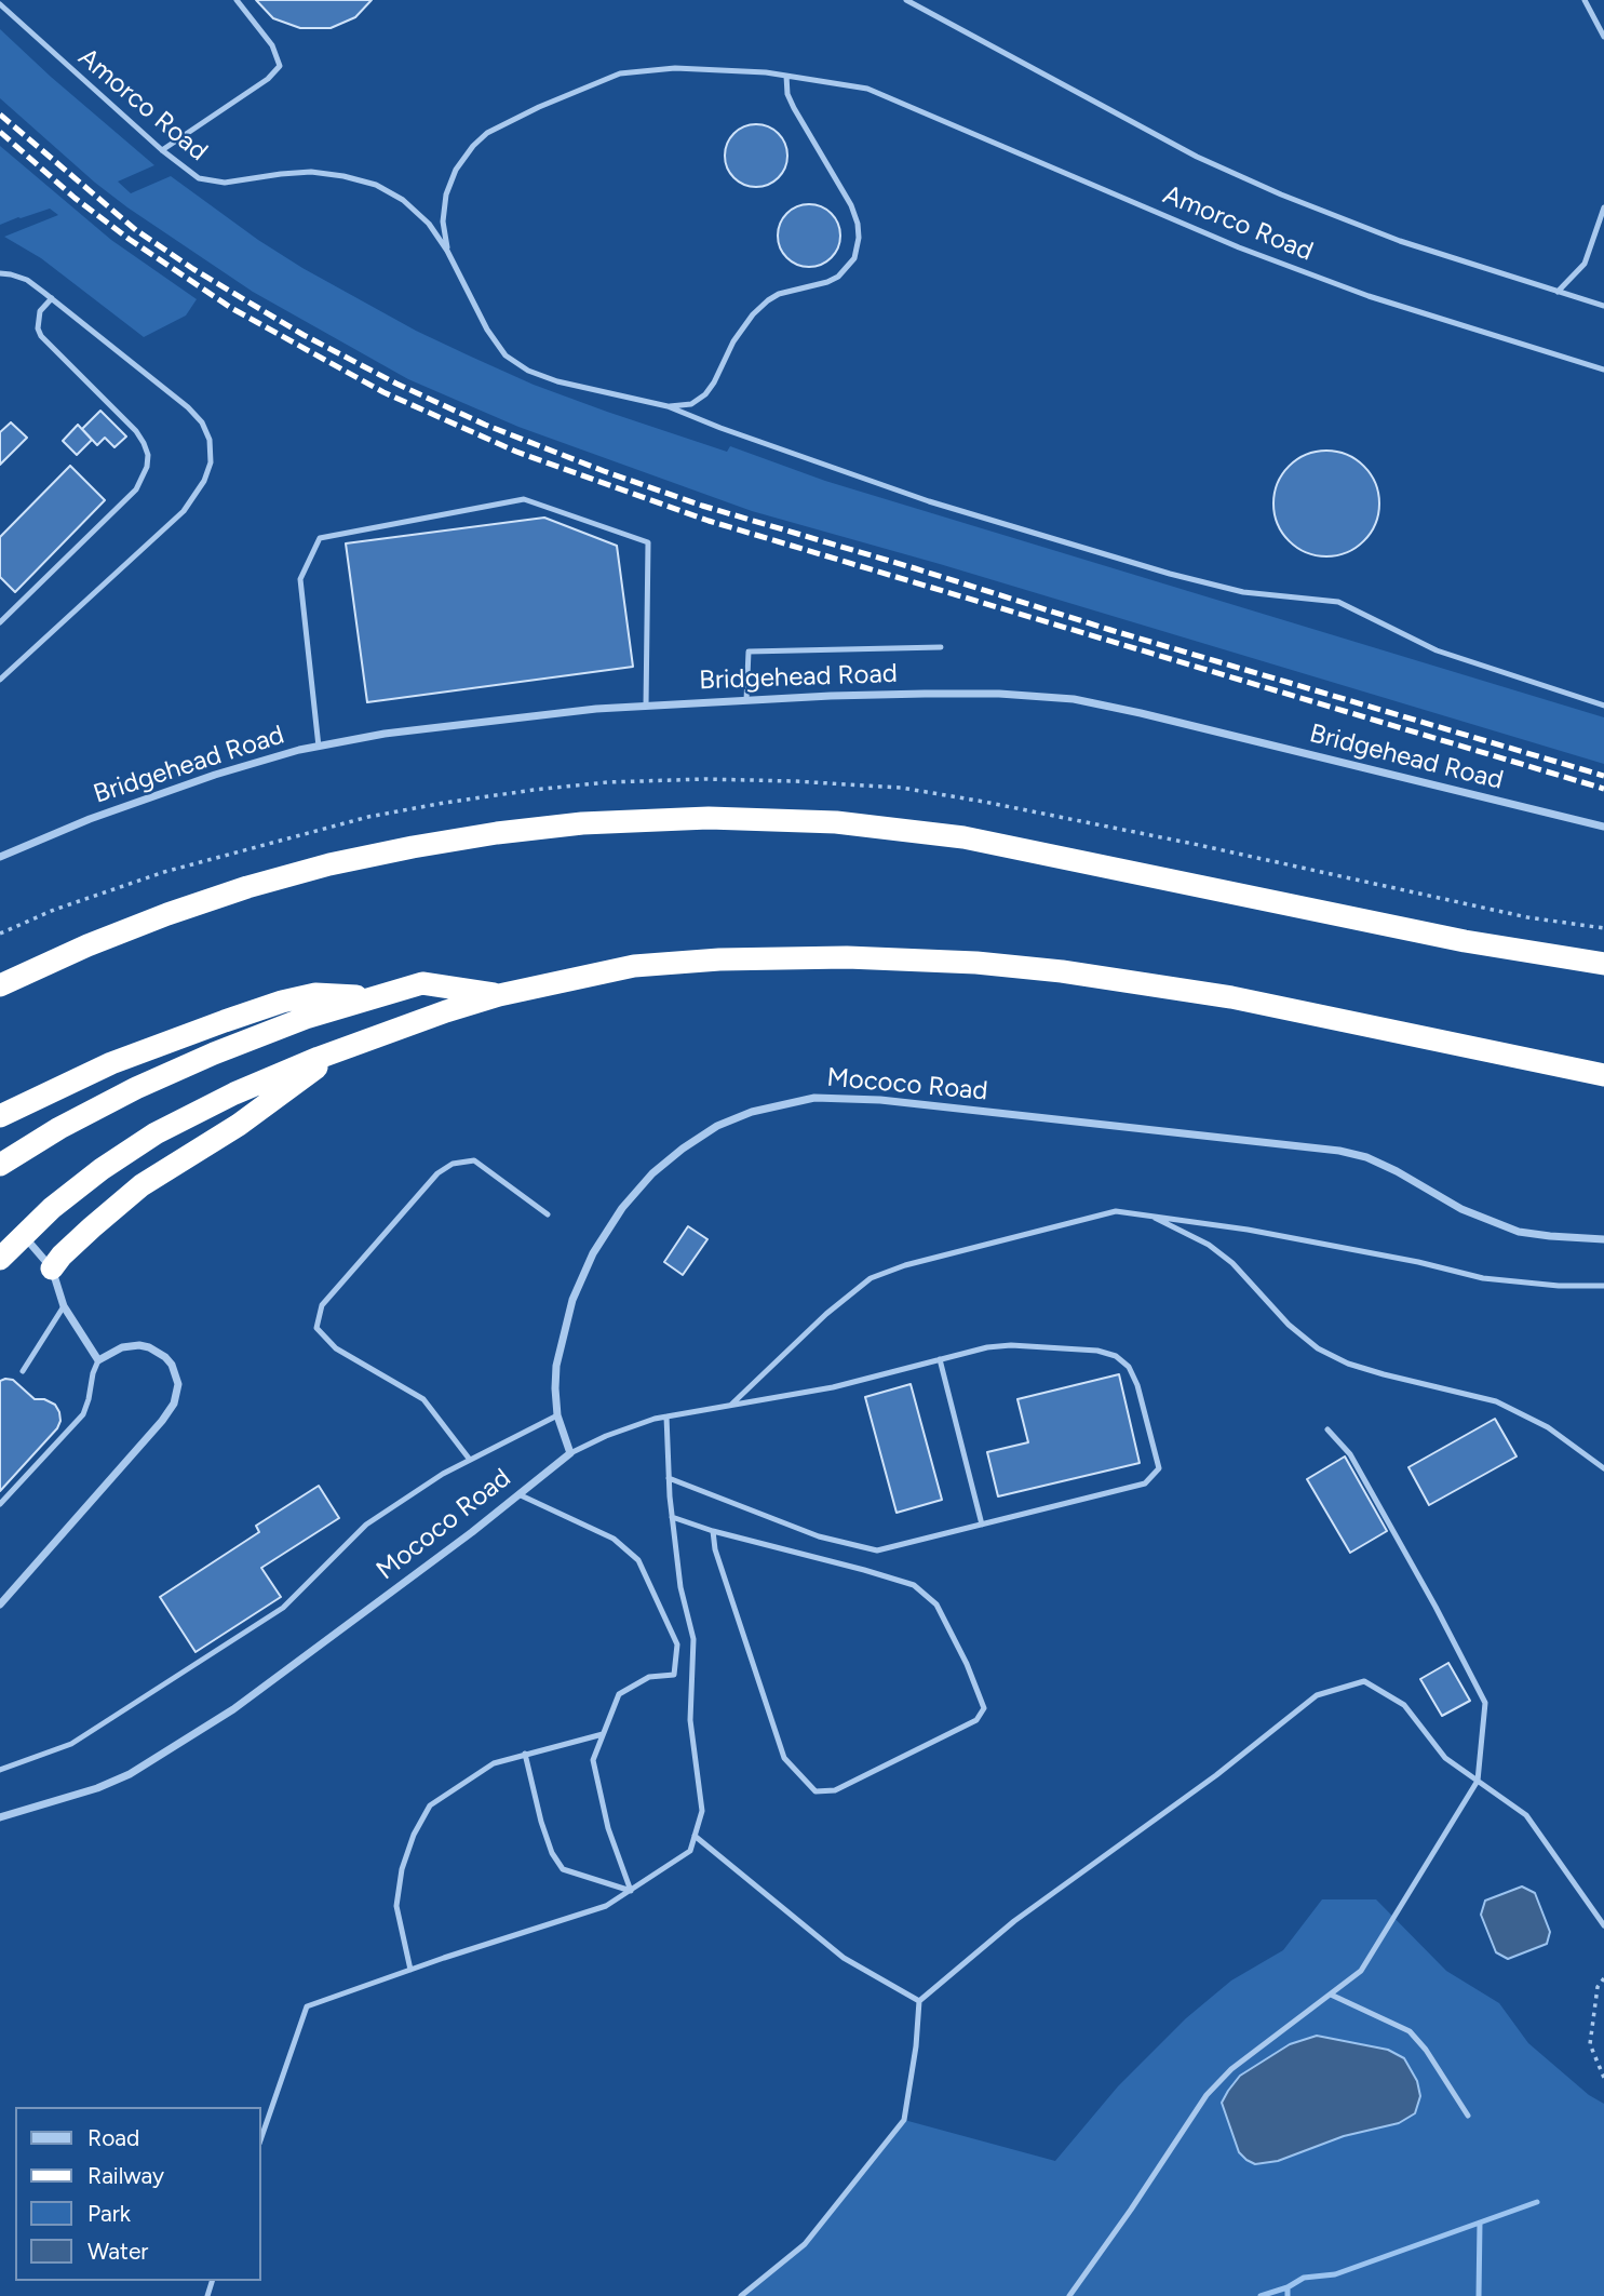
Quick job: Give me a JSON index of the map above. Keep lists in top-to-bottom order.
{
  "streets": {
    "street": ["Bridgehead Road", "Mococo Road"],
    "lane": ["Amorco Road"]
  },
  "legend": [
    "Road",
    "Railway",
    "Park",
    "Water"
  ]
}
